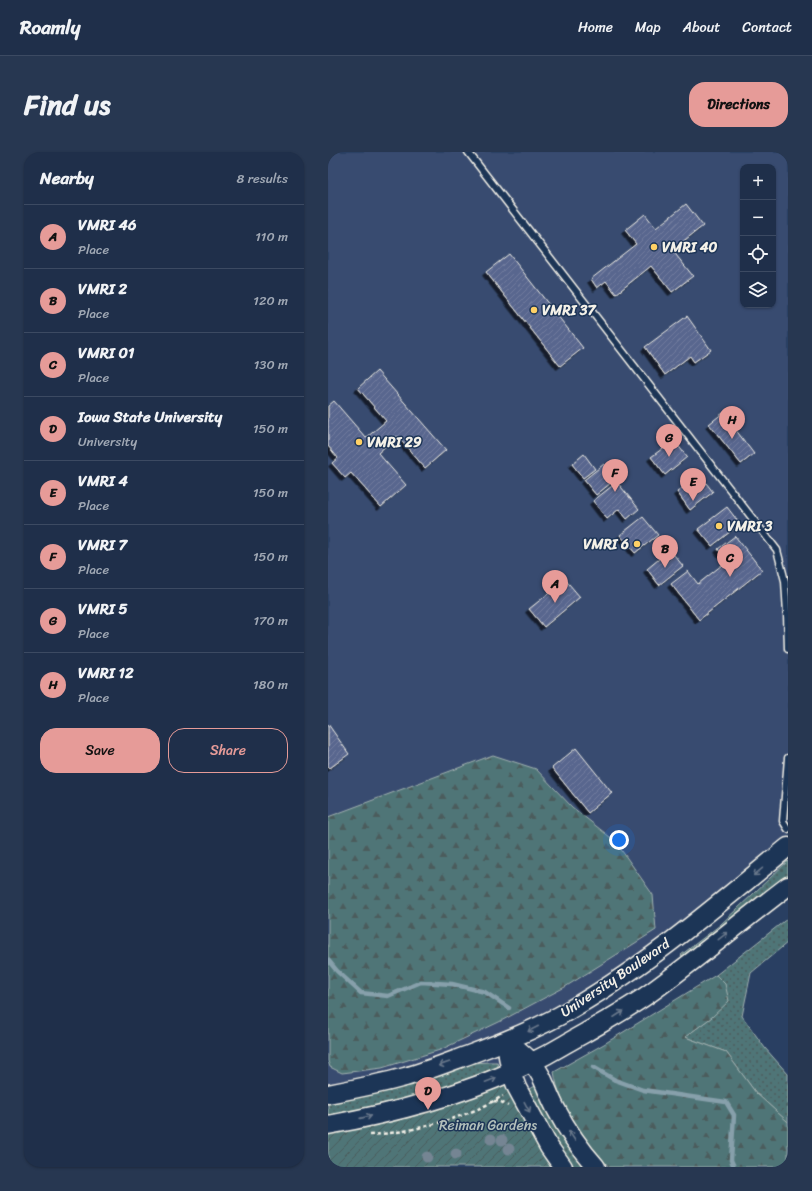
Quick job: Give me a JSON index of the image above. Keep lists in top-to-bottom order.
{
  "streets": {
    "main road": ["University Boulevard"]
  },
  "parks": ["Reiman Gardens"],
  "places": [
    "VMRI 40",
    "VMRI 37",
    "VMRI 29",
    "VMRI 3",
    "VMRI 6"
  ],
  "page": {
    "header": "Roamly",
    "nav": [
      "Home",
      "Map",
      "About",
      "Contact"
    ],
    "title": "Find us",
    "buttons": [
      "Directions",
      ["Save", "Share"]
    ],
    "heading": ["Nearby", "8 results"],
    "map_buttons": ["+", "−"],
    "list": [
      {
        "mark": "A",
        "name": "VMRI 46",
        "note": "Place",
        "value": "110 m"
      },
      {
        "mark": "B",
        "name": "VMRI 2",
        "note": "Place",
        "value": "120 m"
      },
      {
        "mark": "C",
        "name": "VMRI 01",
        "note": "Place",
        "value": "130 m"
      },
      {
        "mark": "D",
        "name": "Iowa State University",
        "note": "University",
        "value": "150 m"
      },
      {
        "mark": "E",
        "name": "VMRI 4",
        "note": "Place",
        "value": "150 m"
      },
      {
        "mark": "F",
        "name": "VMRI 7",
        "note": "Place",
        "value": "150 m"
      },
      {
        "mark": "G",
        "name": "VMRI 5",
        "note": "Place",
        "value": "170 m"
      },
      {
        "mark": "H",
        "name": "VMRI 12",
        "note": "Place",
        "value": "180 m"
      }
    ],
    "pins": [
      "H",
      "G",
      "F",
      "E",
      "B",
      "C",
      "A",
      "D"
    ]
  }
}
